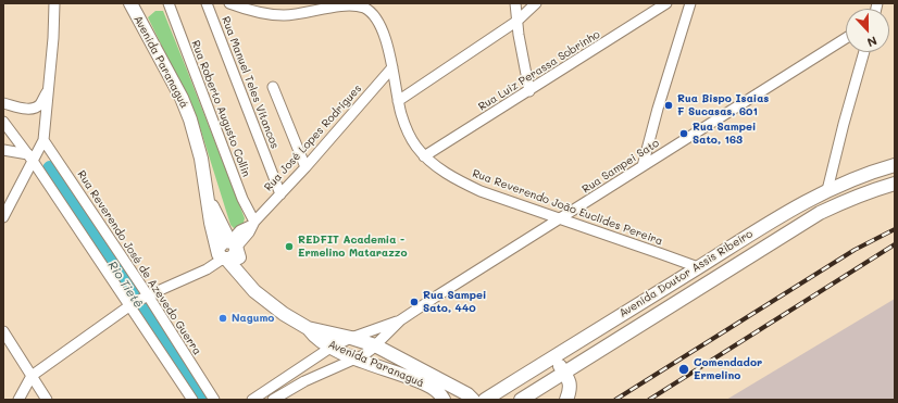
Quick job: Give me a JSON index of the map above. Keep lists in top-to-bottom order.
{
  "streets": {
    "main road": ["Avenida Paranaguá", "Avenida Doutor Assis Ribeiro"],
    "street": [
      "Rua Luiz Perassa Sobrinho",
      "Rua Manuel Teles Vitancos",
      "Rua Roberto Augusto Collin",
      "Rua José Lopes Rodrigues",
      "Rua Sampei Sato",
      "Rua Reverendo João Euclides Pereira",
      "Rua Reverendo José de Azevedo Guerra"
    ]
  },
  "crossings": [
    ["Avenida Paranaguá", "Rua José Lopes Rodrigues"],
    ["Avenida Paranaguá", "Rua Sampei Sato"],
    ["Rua Luiz Perassa Sobrinho", "Rua Reverendo João Euclides Pereira"],
    ["Rua Manuel Teles Vitancos", "Rua José Lopes Rodrigues"],
    ["Rua Roberto Augusto Collin", "Rua José Lopes Rodrigues"],
    ["Rua José Lopes Rodrigues", "Rua Reverendo João Euclides Pereira"],
    ["Rua José Lopes Rodrigues", "Rua Reverendo José de Azevedo Guerra"],
    ["Rua Sampei Sato", "Rua Reverendo João Euclides Pereira"],
    ["Rua Reverendo João Euclides Pereira", "Avenida Doutor Assis Ribeiro"]
  ],
  "water": ["Rio Tietê"],
  "places": [
    "Rua Bispo Isaias F Sucasas, 601",
    "Rua Sampei Sato, 163",
    "REDFIT Academia - Ermelino Matarazzo",
    "Rua Sampei Sato, 440",
    "Nagumo",
    "Comendador Ermelino"
  ],
  "north": "bottom"
}
